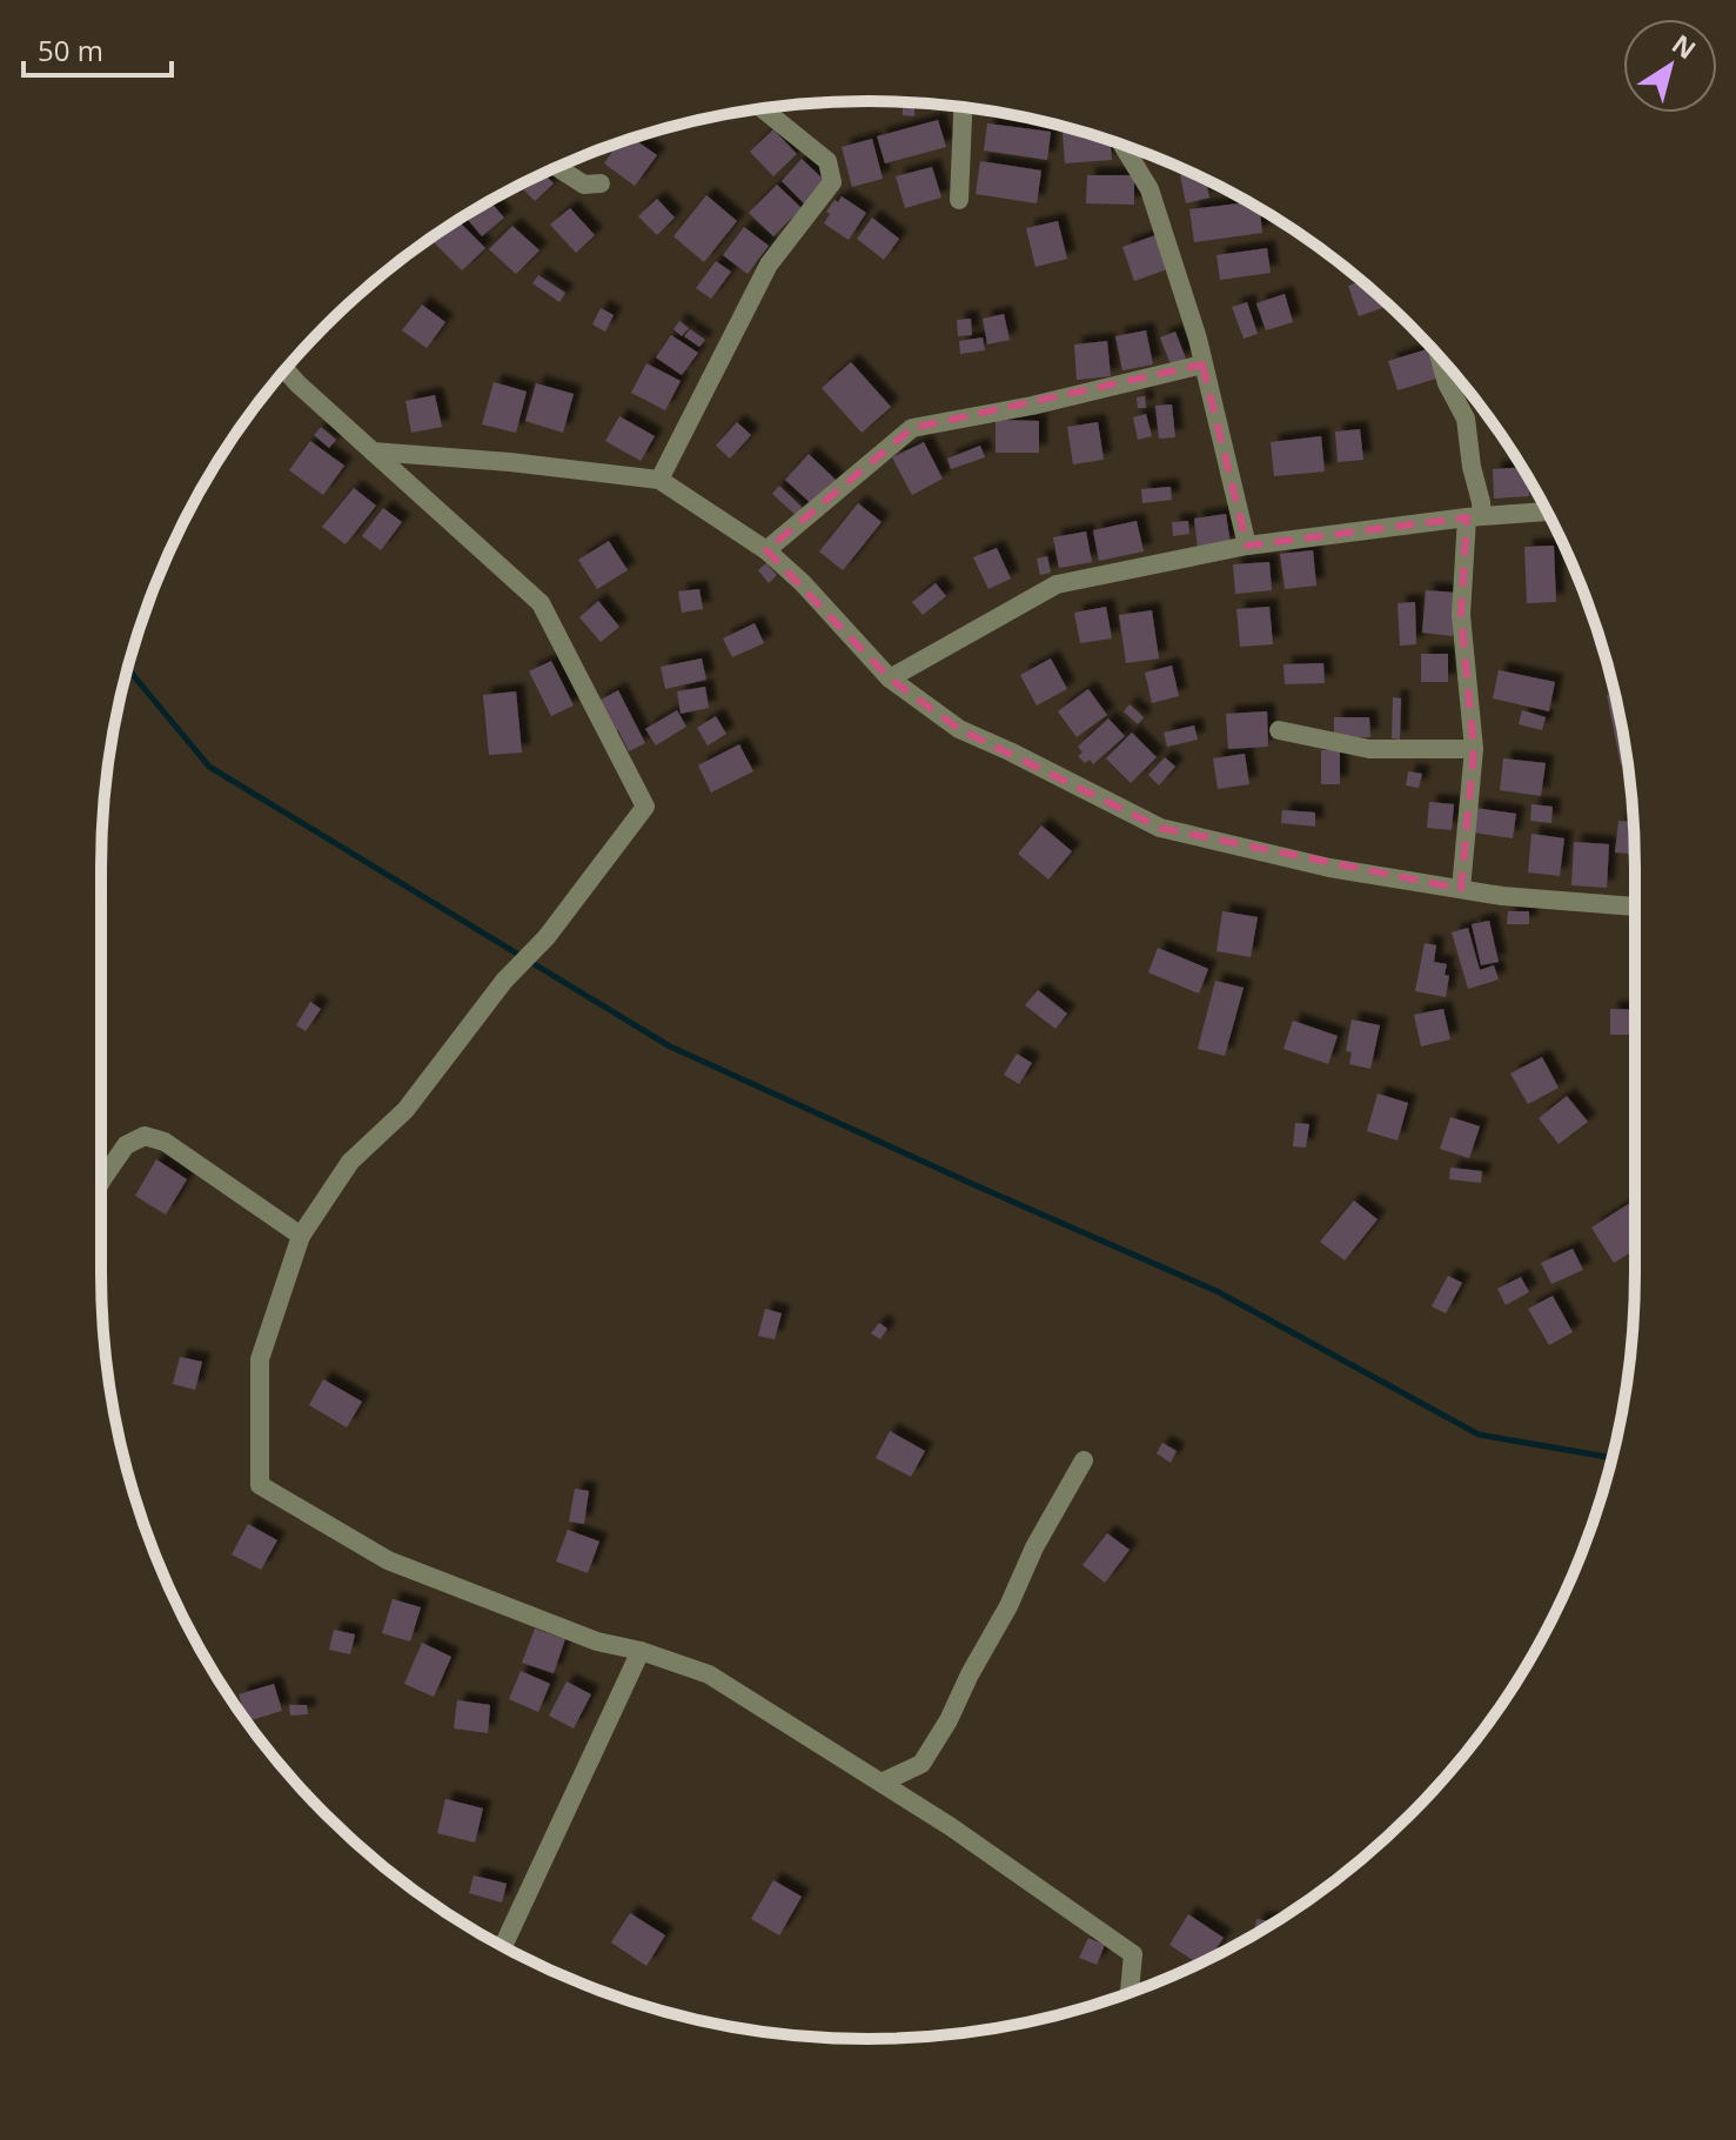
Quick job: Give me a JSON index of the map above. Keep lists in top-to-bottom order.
{
  "scale_bar": "50 m",
  "north": "top right"
}
